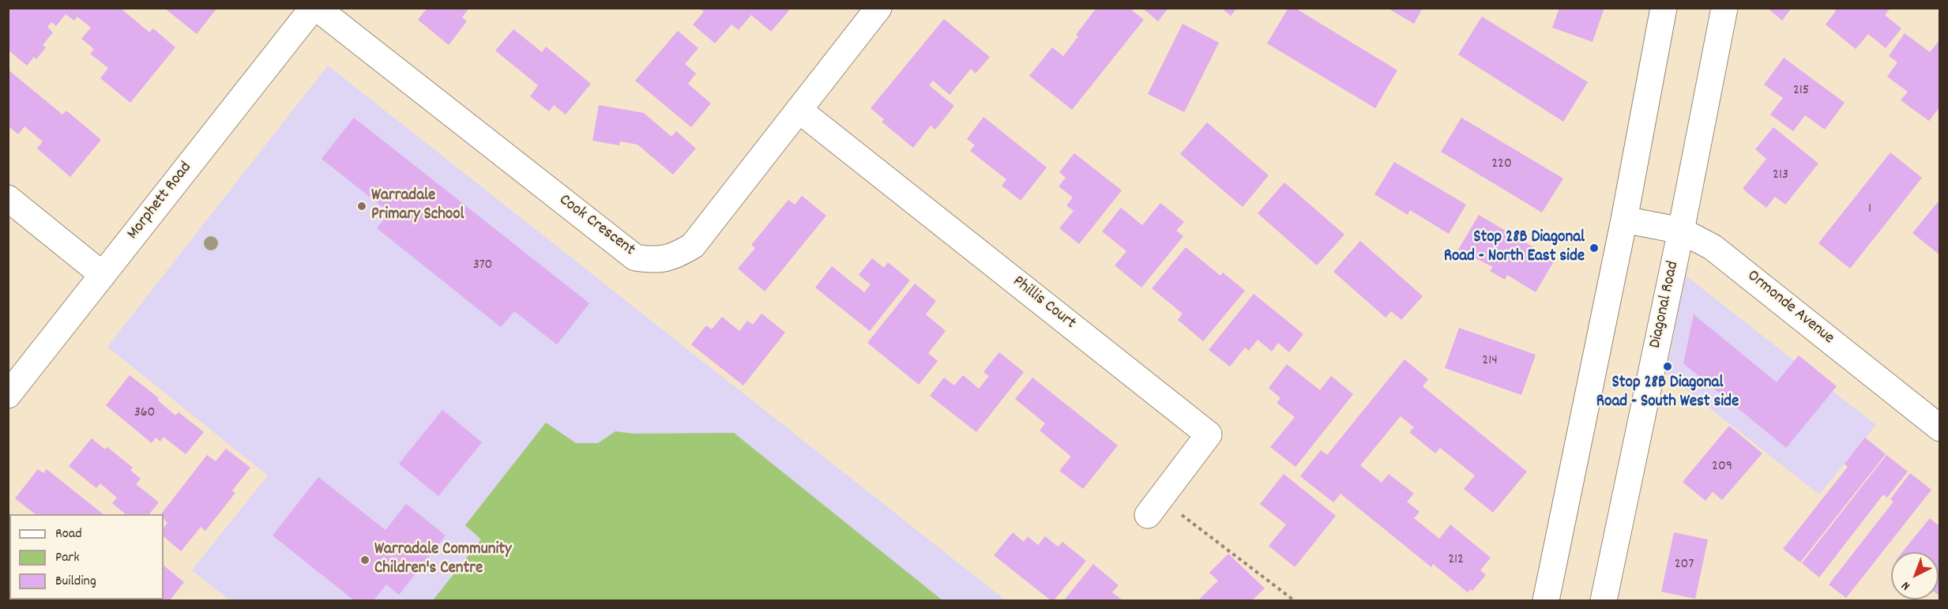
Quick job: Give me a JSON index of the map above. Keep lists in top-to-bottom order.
{
  "streets": {
    "street": [
      "Morphett Road",
      "Cook Crescent",
      "Phillis Court",
      "Diagonal Road",
      "Ormonde Avenue"
    ]
  },
  "crossings": [
    ["Cook Crescent", "Phillis Court"],
    ["Diagonal Road", "Ormonde Avenue"]
  ],
  "places": [
    "Warradale Primary School",
    "Stop 28B Diagonal Road - North East side",
    "Stop 28B Diagonal Road - South West side",
    "Warradale Community Children's Centre"
  ],
  "house_numbers": [
    "215",
    "220",
    "213",
    "1",
    "370",
    "214",
    "360",
    "209",
    "212",
    "207"
  ],
  "legend": ["Road", "Park", "Building"],
  "north": "bottom left"
}
